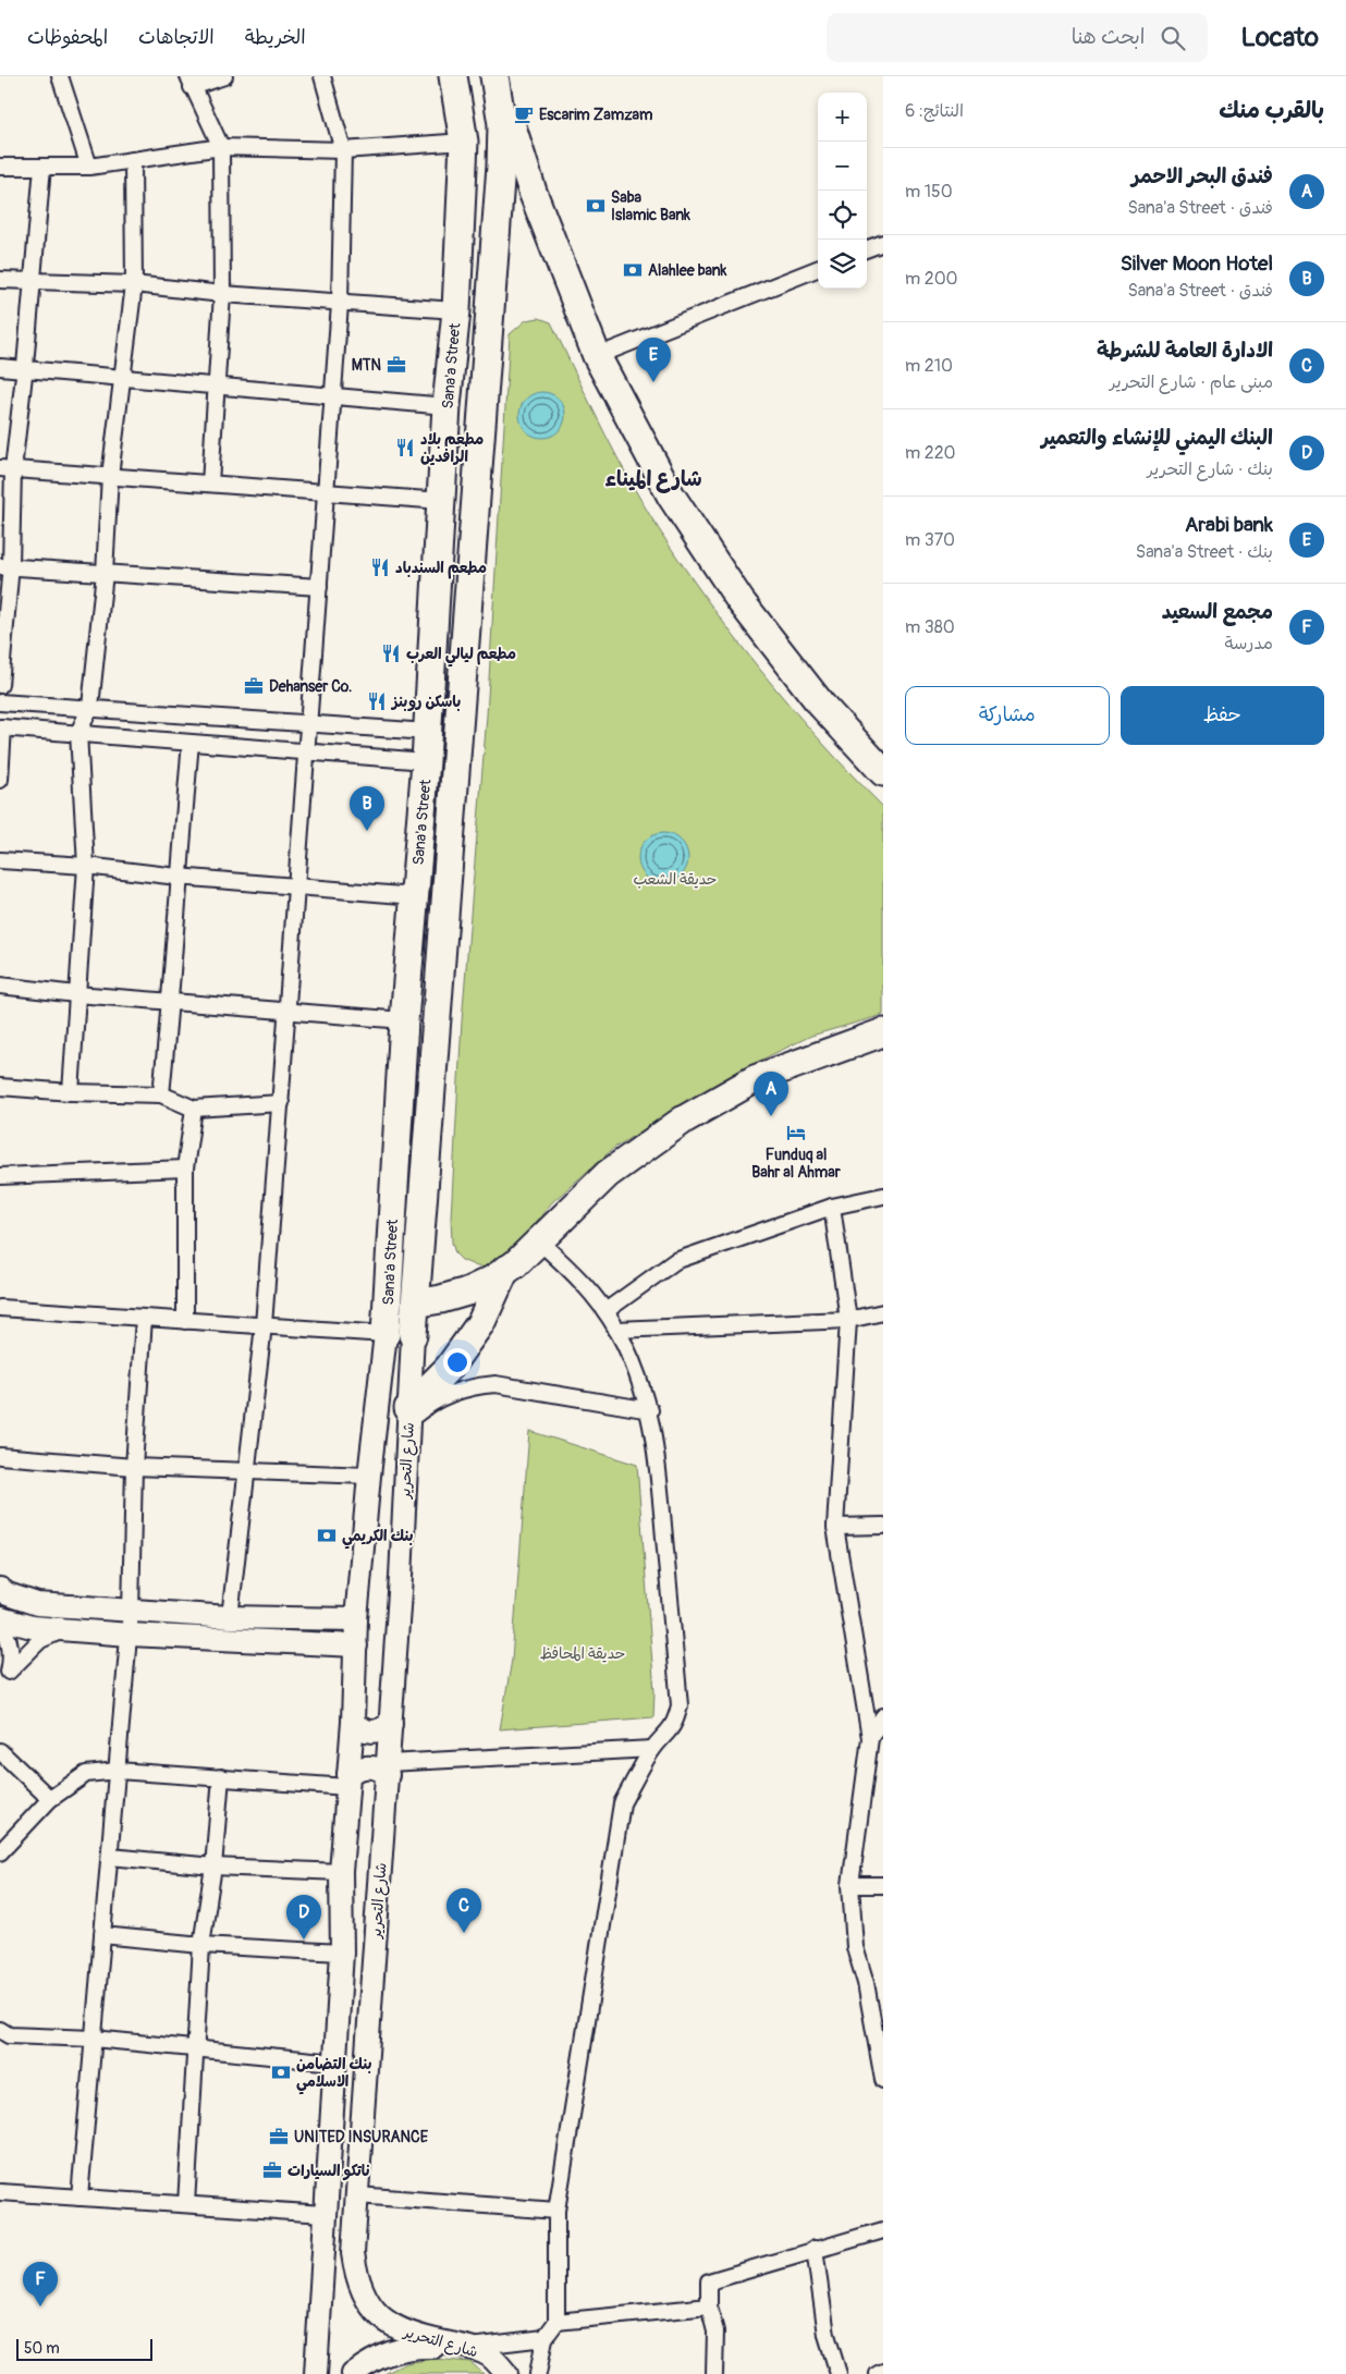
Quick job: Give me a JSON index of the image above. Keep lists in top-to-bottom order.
{
  "streets": {
    "highway": ["Sana'a Street"],
    "main road": ["شارع التحرير"]
  },
  "crossings": [
    ["Sana'a Street", "شارع التحرير"]
  ],
  "districts": ["شارع الميناء"],
  "parks": ["حديقة الشعب", "حديقة المحافظ"],
  "places": {
    "cafe": ["Escarim Zamzam"],
    "bank": [
      "Saba Islamic Bank",
      "Alahlee bank",
      "بنك الكريمي",
      "بنك التضامن الاسلامي"
    ],
    "office": [
      "MTN",
      "Dehanser Co.",
      "UNITED INSURANCE",
      "ناتكو السيارات"
    ],
    "restaurant": [
      "مطعم بلاد الرافدين",
      "مطعم السندباد",
      "مطعم ليالي العرب",
      "باسكن روبنز"
    ],
    "hotel": ["Funduq al Bahr al Ahmar"]
  },
  "scale_bar": "50 m",
  "page": {
    "header": "Locato",
    "search": "ابحث هنا",
    "nav": ["الخريطة", "الاتجاهات", "المحفوظات"],
    "heading": ["بالقرب منك", "النتائج: 6"],
    "map_buttons": ["+", "−"],
    "list": [
      {
        "mark": "A",
        "name": "فندق البحر الاحمر",
        "note": "فندق · Sana'a Street",
        "value": "150 m"
      },
      {
        "mark": "B",
        "name": "Silver Moon Hotel",
        "note": "فندق · Sana'a Street",
        "value": "200 m"
      },
      {
        "mark": "C",
        "name": "الادارة العامة للشرطة",
        "note": "مبنى عام · شارع التحرير",
        "value": "210 m"
      },
      {
        "mark": "D",
        "name": "البنك اليمني للإنشاء والتعمير",
        "note": "بنك · شارع التحرير",
        "value": "220 m"
      },
      {
        "mark": "E",
        "name": "Arabi bank",
        "note": "بنك · Sana'a Street",
        "value": "370 m"
      },
      {
        "mark": "F",
        "name": "مجمع السعيد",
        "note": "مدرسة",
        "value": "380 m"
      }
    ],
    "pins": [
      "E",
      "B",
      "A",
      "C",
      "D",
      "F"
    ],
    "buttons": ["حفظ", "مشاركة"],
    "scale": "50 m"
  }
}
